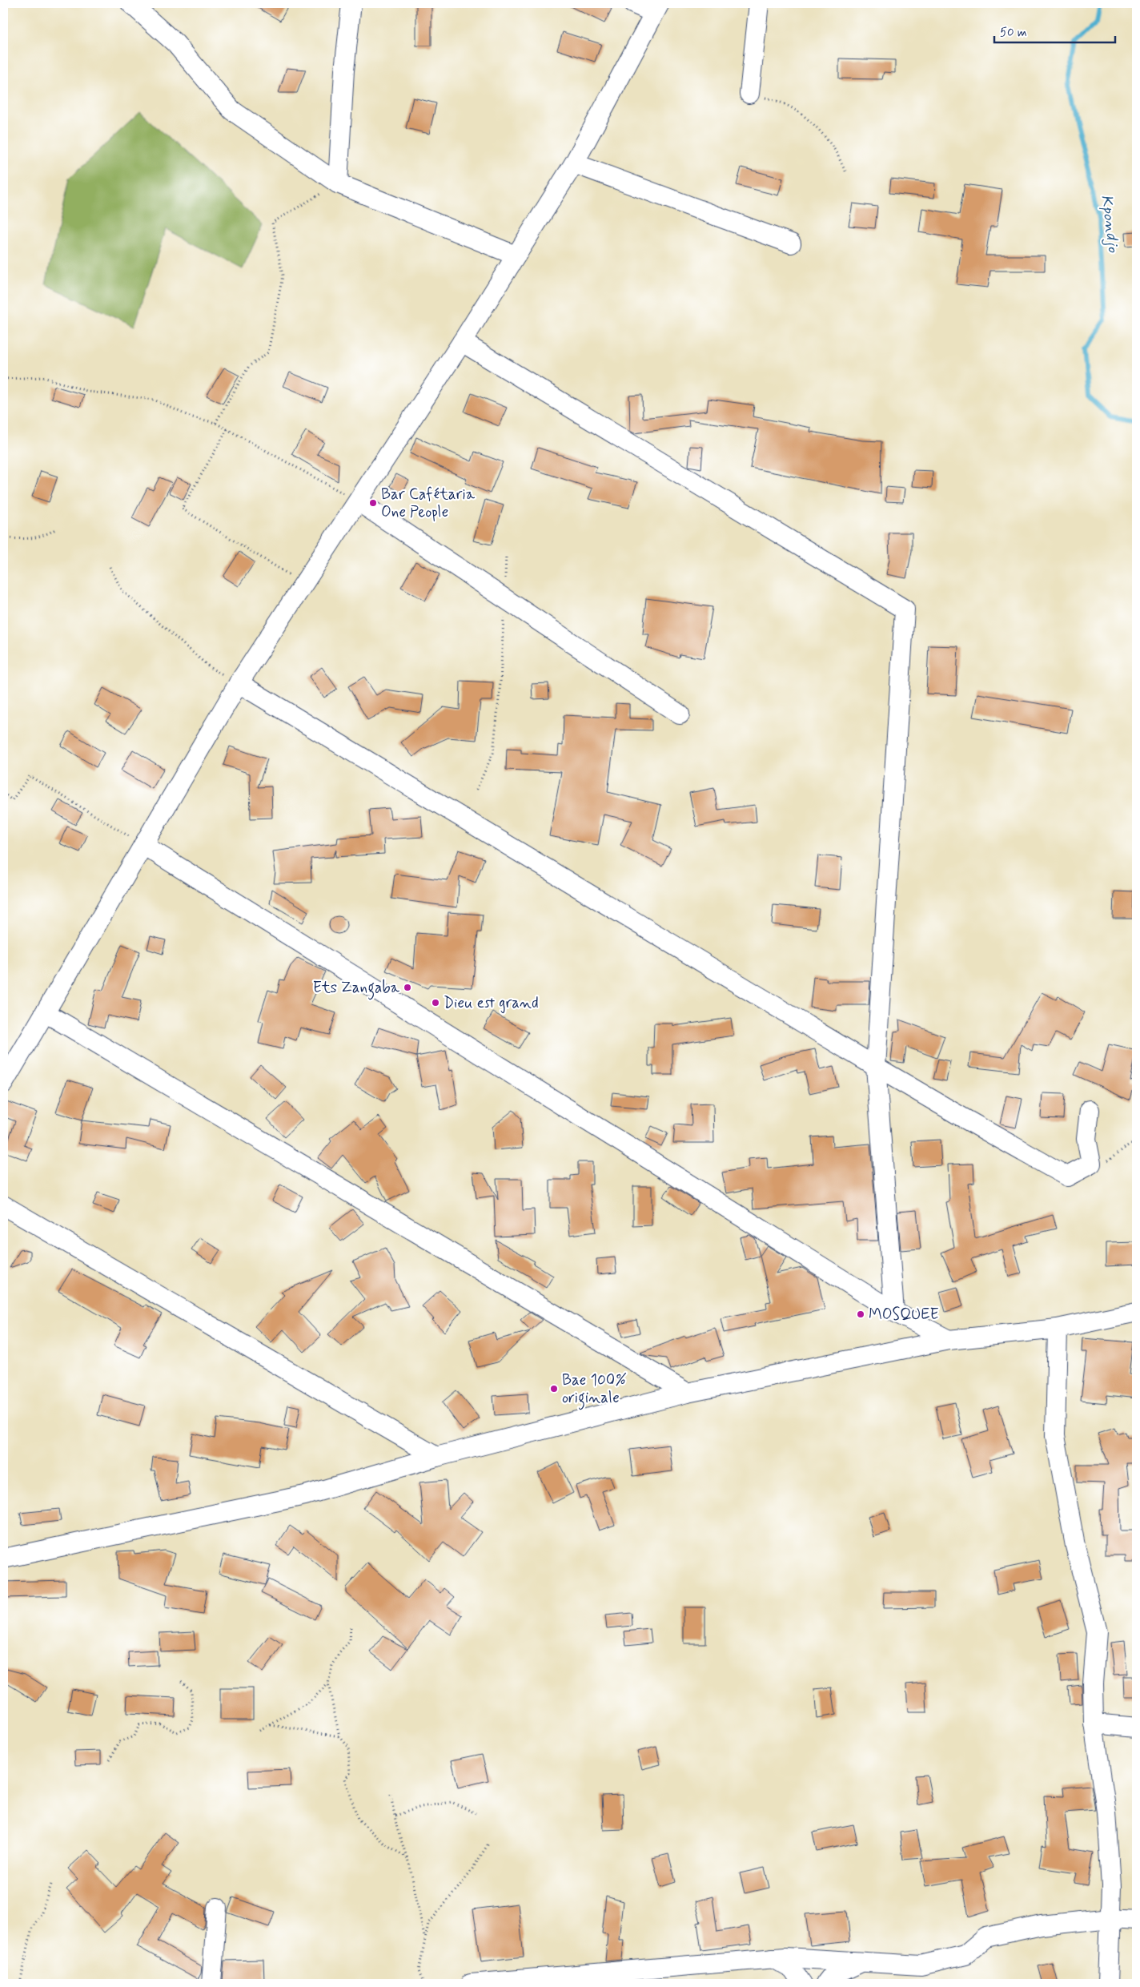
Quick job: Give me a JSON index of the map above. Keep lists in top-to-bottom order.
{
  "water": ["Kpondjo"],
  "places": [
    "Bar Cafétaria One People",
    "Ets Zangaba",
    "Dieu est grand",
    "MOSQUEE",
    "Bae 100% originale"
  ],
  "scale_bar": "50 m"
}
